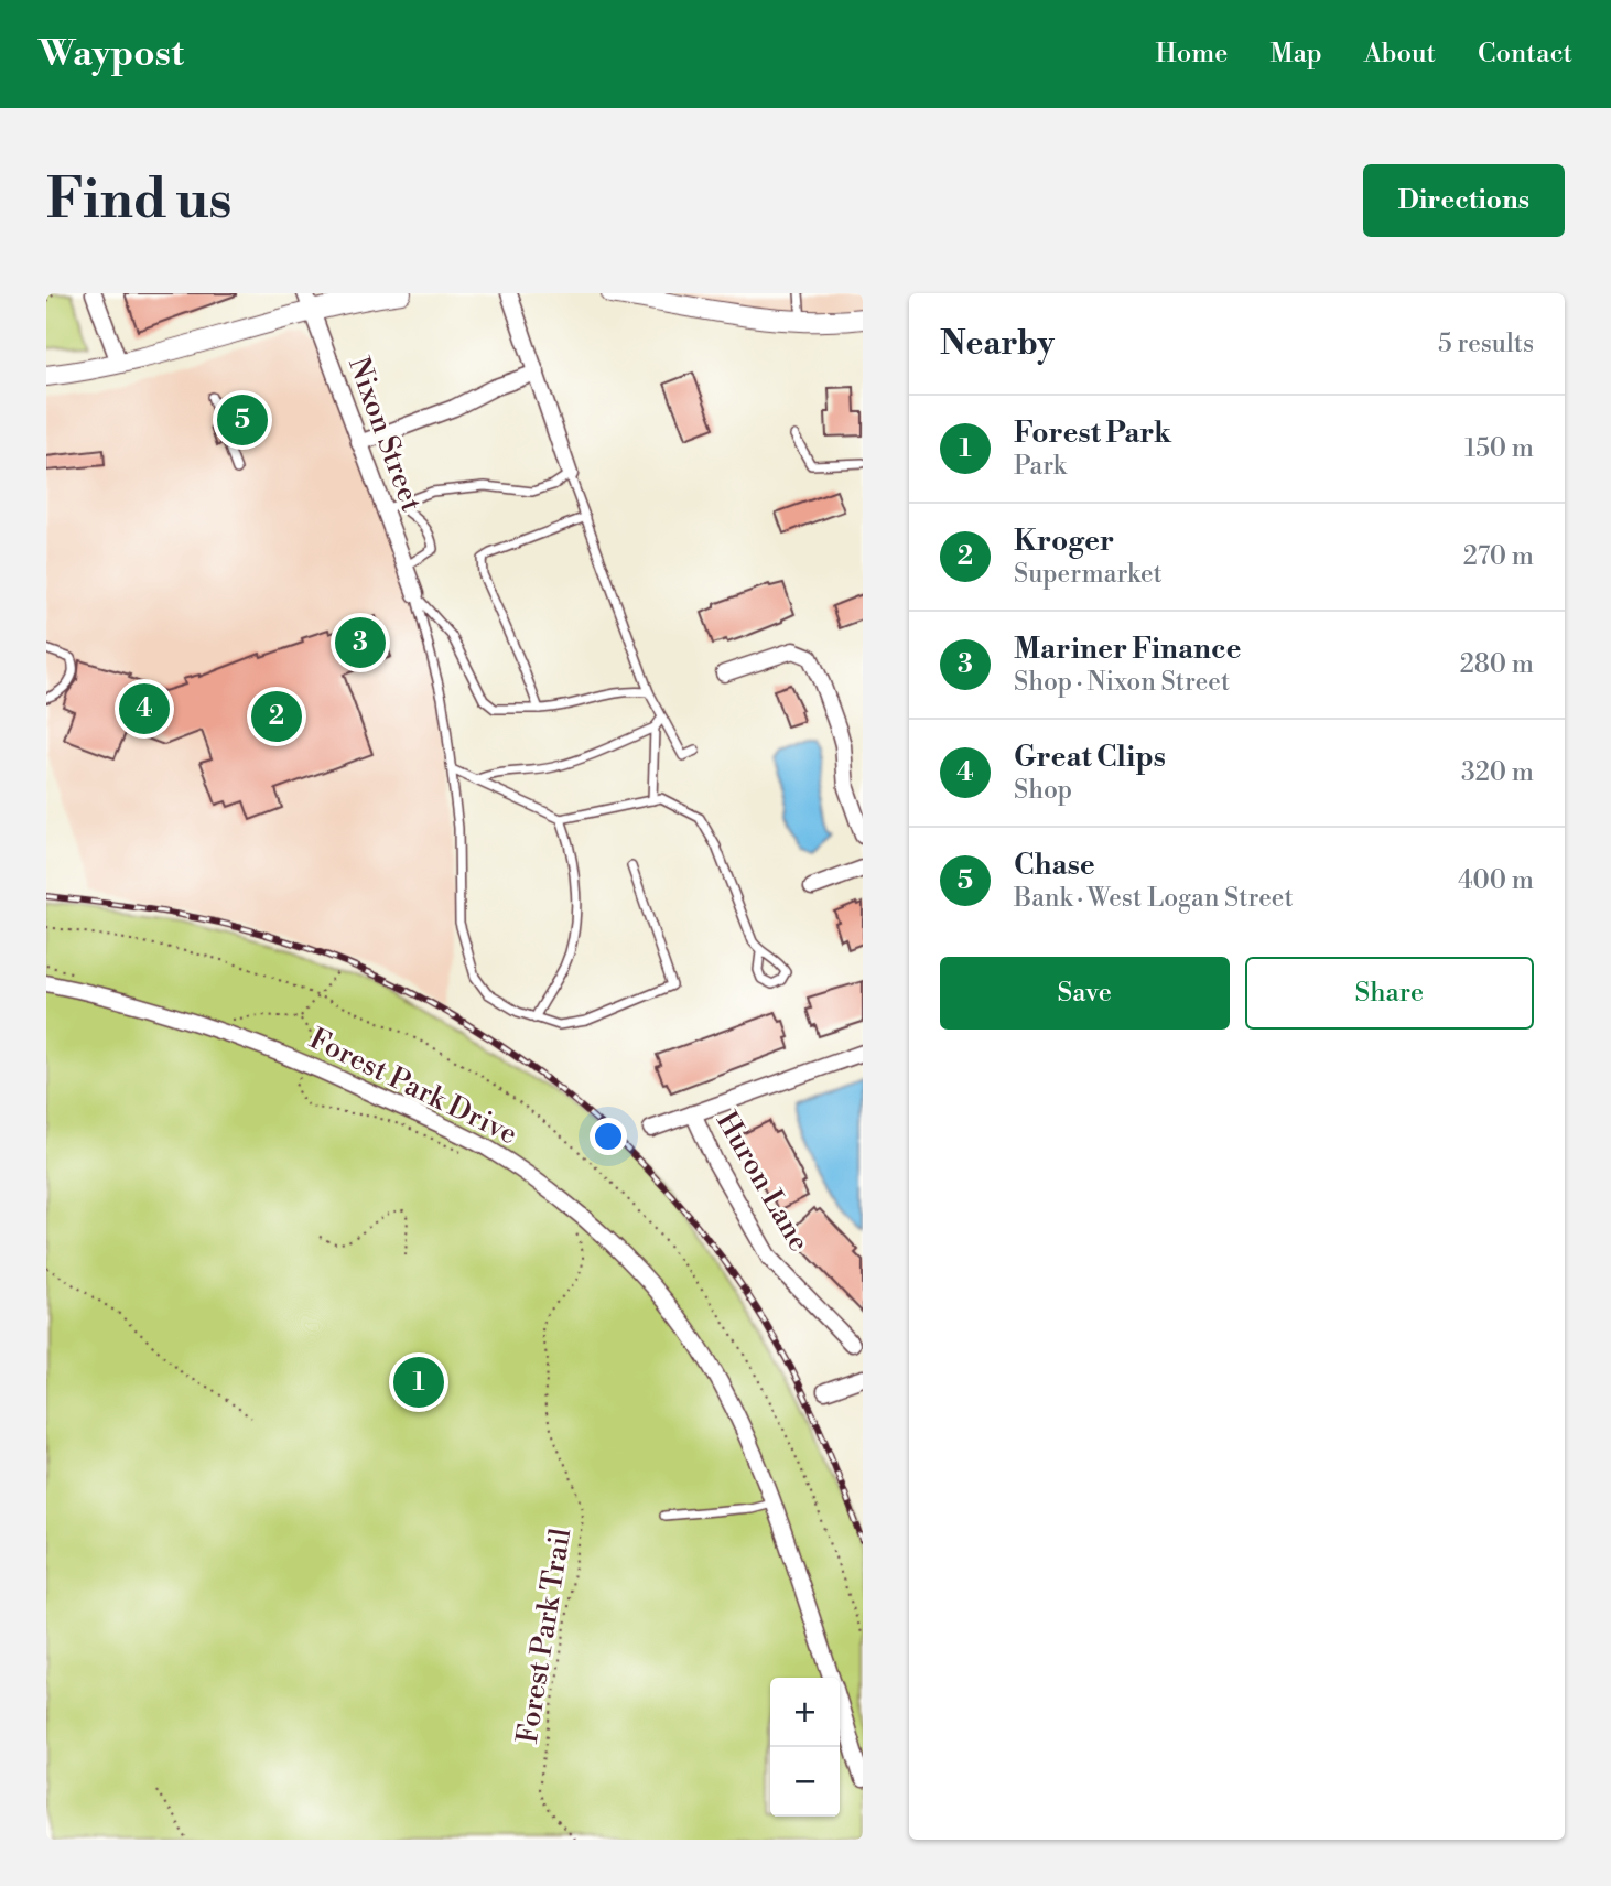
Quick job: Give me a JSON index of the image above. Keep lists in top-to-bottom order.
{
  "streets": {
    "street": ["Nixon Street", "Forest Park Drive", "Huron Lane"],
    "path": ["Forest Park Trail"]
  },
  "page": {
    "header": "Waypost",
    "nav": [
      "Home",
      "Map",
      "About",
      "Contact"
    ],
    "buttons": [
      "Directions",
      ["Save", "Share"]
    ],
    "title": "Find us",
    "heading": ["Nearby", "5 results"],
    "pins": [
      "5",
      "3",
      "4",
      "2",
      "1"
    ],
    "list": [
      {
        "mark": "1",
        "name": "Forest Park",
        "note": "Park",
        "value": "150 m"
      },
      {
        "mark": "2",
        "name": "Kroger",
        "note": "Supermarket",
        "value": "270 m"
      },
      {
        "mark": "3",
        "name": "Mariner Finance",
        "note": "Shop · Nixon Street",
        "value": "280 m"
      },
      {
        "mark": "4",
        "name": "Great Clips",
        "note": "Shop",
        "value": "320 m"
      },
      {
        "mark": "5",
        "name": "Chase",
        "note": "Bank · West Logan Street",
        "value": "400 m"
      }
    ],
    "map_buttons": ["+", "−"]
  }
}
